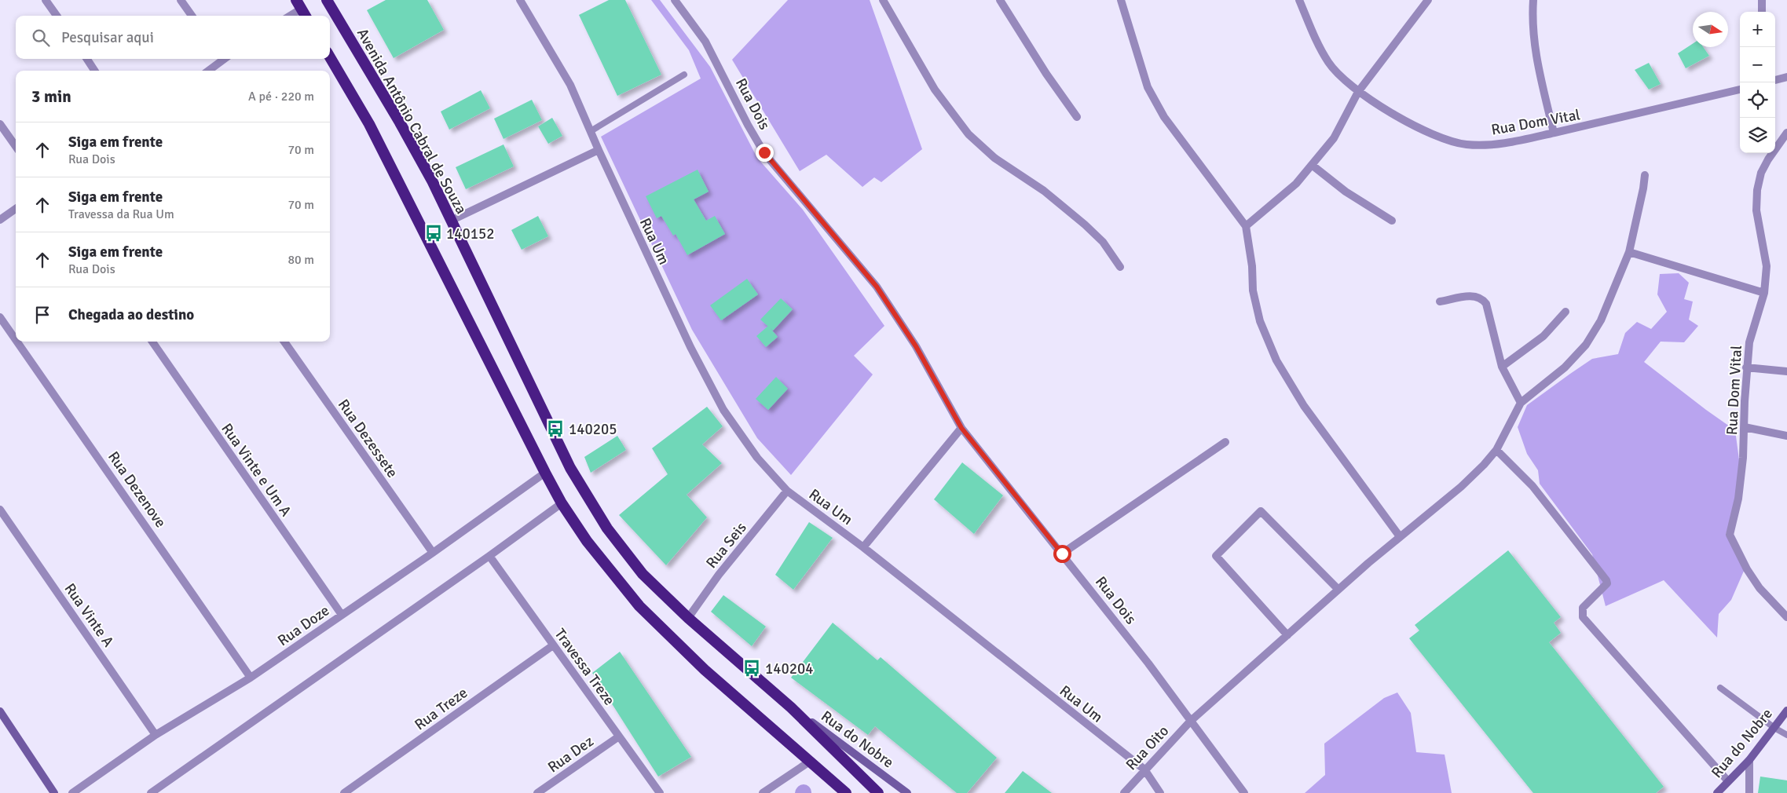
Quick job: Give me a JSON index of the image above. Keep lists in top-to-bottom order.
{
  "streets": {
    "highway": ["Avenida Antônio Cabral de Souza"],
    "main road": ["Rua do Nobre"],
    "street": [
      "Rua Dois",
      "Rua Dom Vital",
      "Rua Um",
      "Rua Dezessete",
      "Rua Vinte e Um A",
      "Rua Dezenove",
      "Rua Seis",
      "Rua Vinte A",
      "Rua Doze",
      "Travessa Treze",
      "Rua Treze",
      "Rua Oito",
      "Rua Dez"
    ]
  },
  "crossings": [
    ["Rua Dois", "Rua Oito"],
    ["Avenida Antônio Cabral de Souza", "Rua Seis"],
    ["Avenida Antônio Cabral de Souza", "Rua do Nobre"],
    ["Rua Um", "Rua Seis"],
    ["Rua Um", "Rua Oito"],
    ["Rua Dezessete", "Rua Doze"],
    ["Rua Vinte e Um A", "Rua Doze"],
    ["Rua Dezenove", "Rua Doze"],
    ["Rua Vinte A", "Rua Doze"],
    ["Travessa Treze", "Rua Treze"],
    ["Travessa Treze", "Rua Dez"]
  ],
  "places": {
    "bus stop": ["140152", "140205", "140204"]
  },
  "north": "right",
  "page": {
    "map_buttons": ["+", "−"],
    "search": "Pesquisar aqui",
    "heading": ["3 min", "A pé · 220 m"],
    "list": [
      ["Siga em frente", "Rua Dois", "70 m"],
      ["Siga em frente", "Travessa da Rua Um", "70 m"],
      ["Siga em frente", "Rua Dois", "80 m"],
      "Chegada ao destino"
    ]
  }
}
